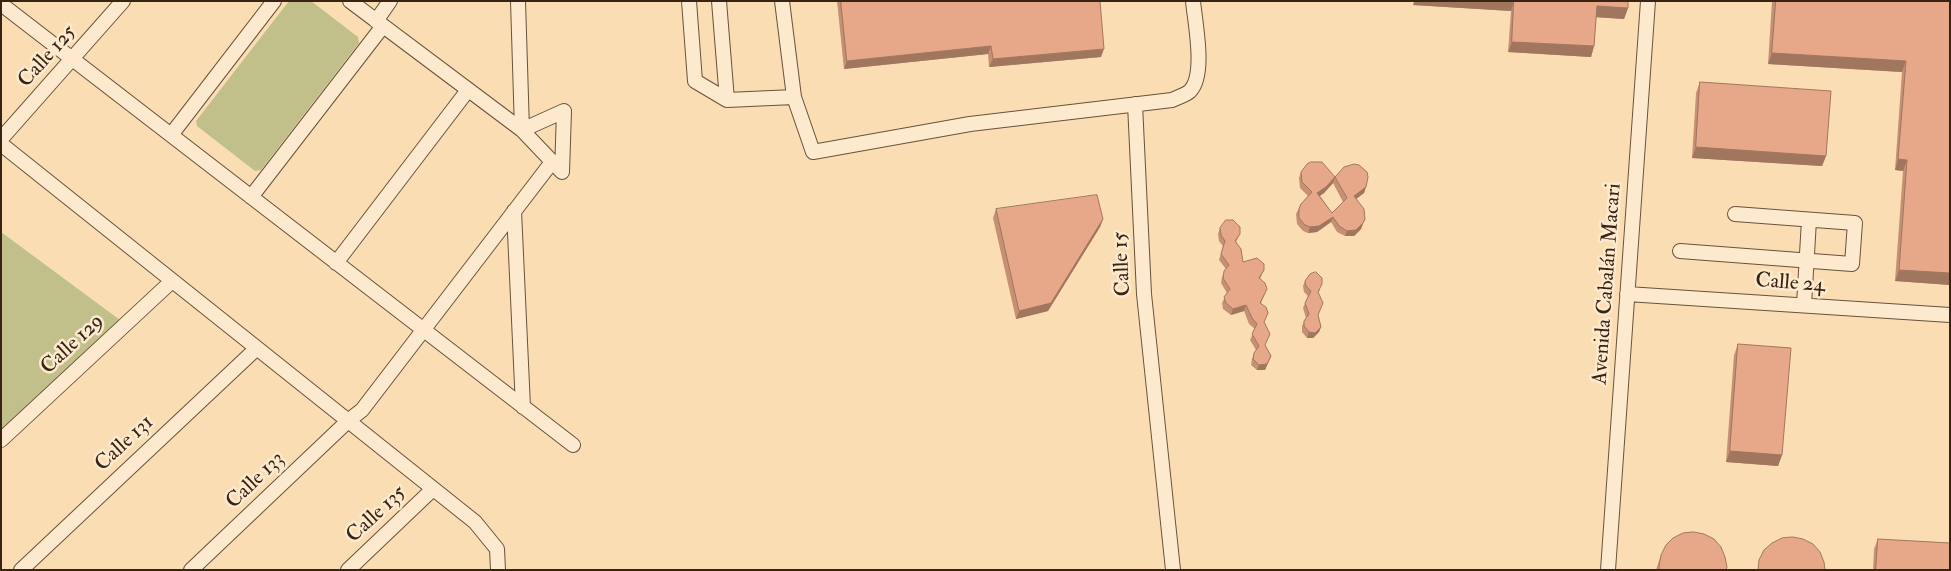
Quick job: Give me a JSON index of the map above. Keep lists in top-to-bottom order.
{
  "streets": {
    "street": [
      "Calle 125",
      "Calle 15",
      "Avenida Cabalán Macari",
      "Calle 24",
      "Calle 129",
      "Calle 131",
      "Calle 133",
      "Calle 135"
    ]
  },
  "crossings": [
    ["Avenida Cabalán Macari", "Calle 24"]
  ]
}
